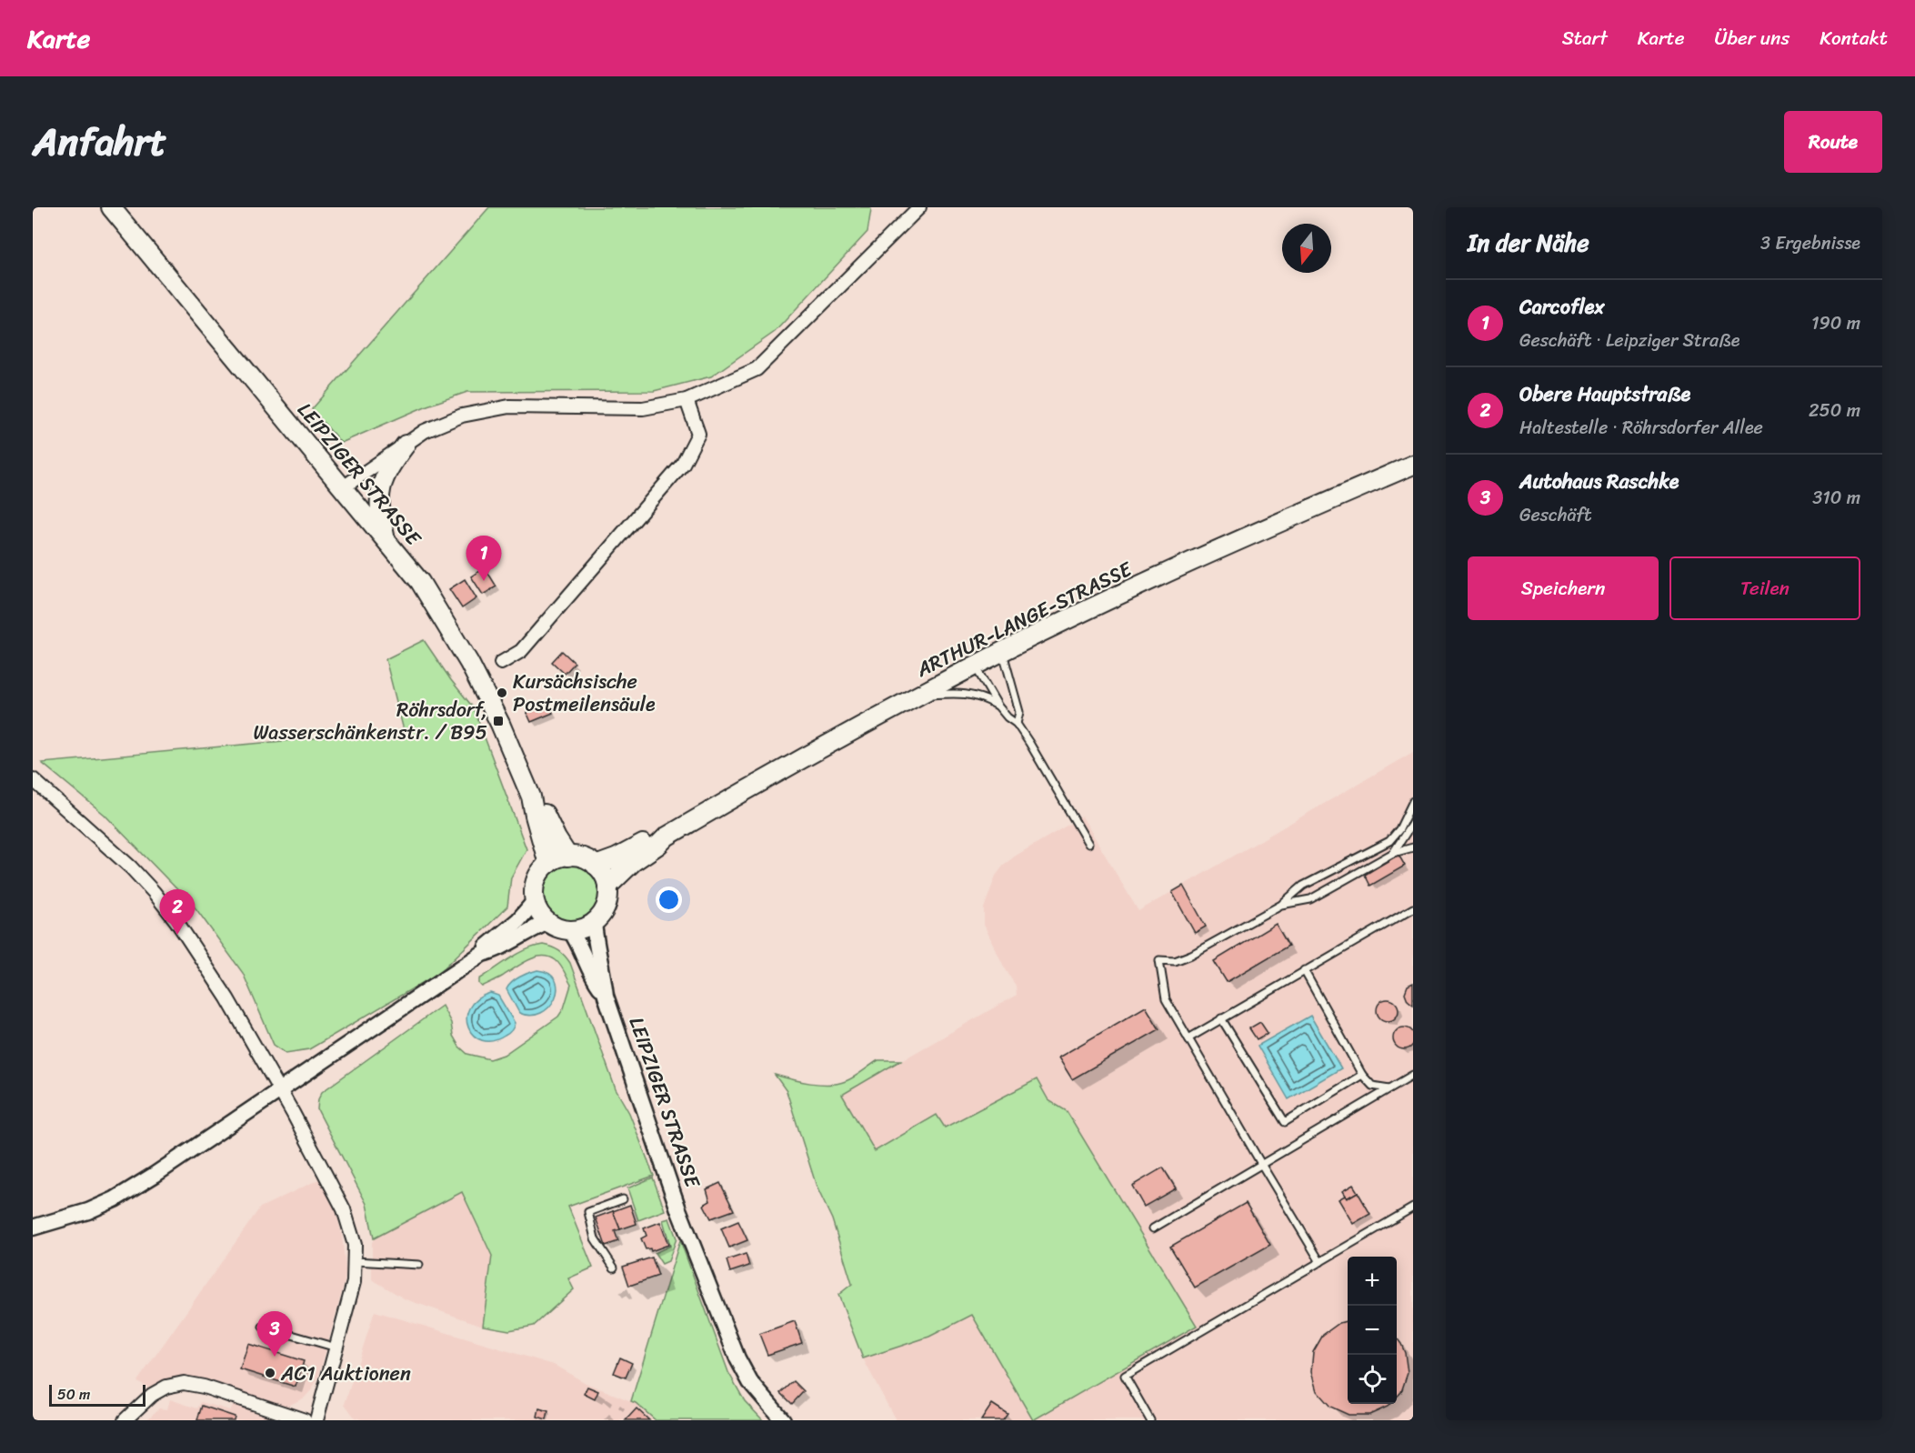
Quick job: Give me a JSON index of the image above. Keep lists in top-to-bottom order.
{
  "streets": {
    "main road": ["LEIPZIGER STRASSE", "ARTHUR-LANGE-STRASSE"]
  },
  "crossings": [
    ["LEIPZIGER STRASSE", "ARTHUR-LANGE-STRASSE"]
  ],
  "places": {
    "other": ["Kursächsische Postmeilensäule", "AC1 Auktionen"],
    "transit": ["Röhrsdorf, Wasserschänkenstr. / B95"]
  },
  "scale_bar": "50 m",
  "north": "bottom",
  "page": {
    "header": "Karte",
    "nav": [
      "Start",
      "Karte",
      "Über uns",
      "Kontakt"
    ],
    "title": "Anfahrt",
    "buttons": [
      "Route",
      ["Speichern", "Teilen"]
    ],
    "heading": ["In der Nähe", "3 Ergebnisse"],
    "list": [
      {
        "mark": "1",
        "name": "Carcoflex",
        "note": "Geschäft · Leipziger Straße",
        "value": "190 m"
      },
      {
        "mark": "2",
        "name": "Obere Hauptstraße",
        "note": "Haltestelle · Röhrsdorfer Allee",
        "value": "250 m"
      },
      {
        "mark": "3",
        "name": "Autohaus Raschke",
        "note": "Geschäft",
        "value": "310 m"
      }
    ],
    "pins": ["1", "2", "3"],
    "map_buttons": ["+", "−"],
    "scale": "50 m"
  }
}
